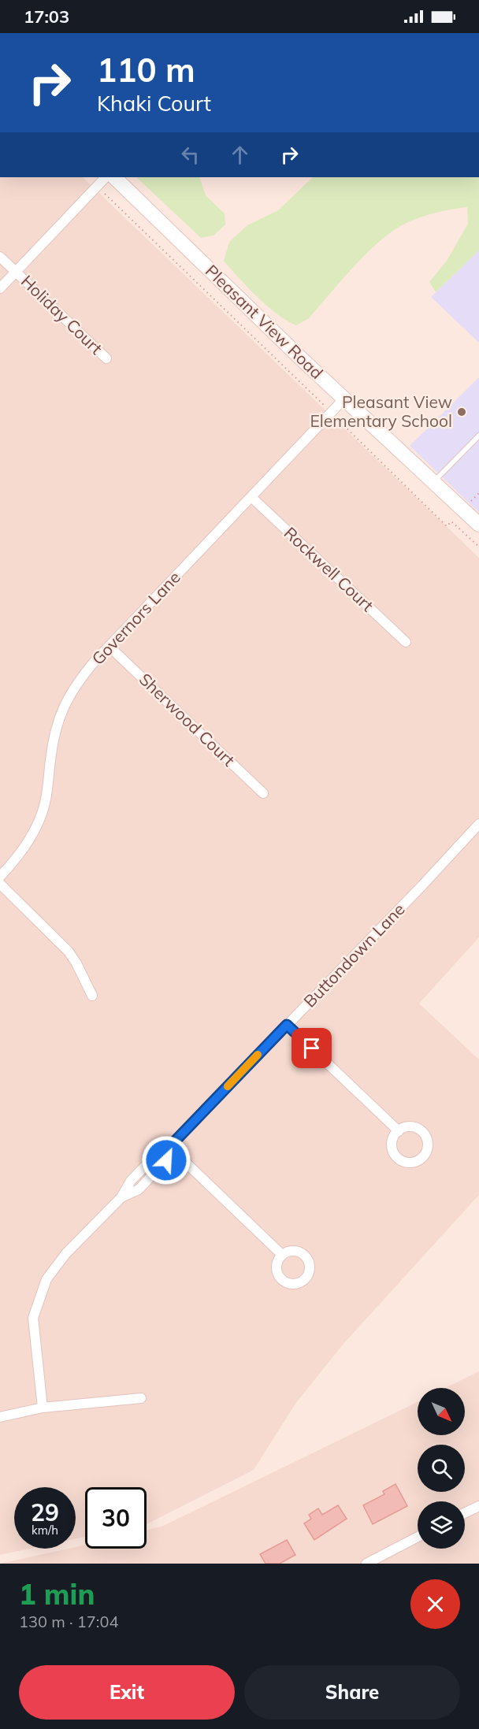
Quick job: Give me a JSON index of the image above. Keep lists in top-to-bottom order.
{
  "streets": {
    "main road": ["Pleasant View Road"],
    "street": [
      "Holiday Court",
      "Rockwell Court",
      "Governors Lane",
      "Sherwood Court",
      "Buttondown Lane"
    ]
  },
  "crossings": [
    ["Pleasant View Road", "Governors Lane"],
    ["Rockwell Court", "Governors Lane"],
    ["Governors Lane", "Sherwood Court"]
  ],
  "places": ["Pleasant View Elementary School"],
  "north": "bottom right",
  "page": {
    "status": "17:03",
    "turn": ["110 m", "Khaki Court"],
    "speed": "29 km/h",
    "limit": "30",
    "heading": ["1 min", "130 m · 17:04"],
    "buttons": ["Exit", "Share"]
  }
}
